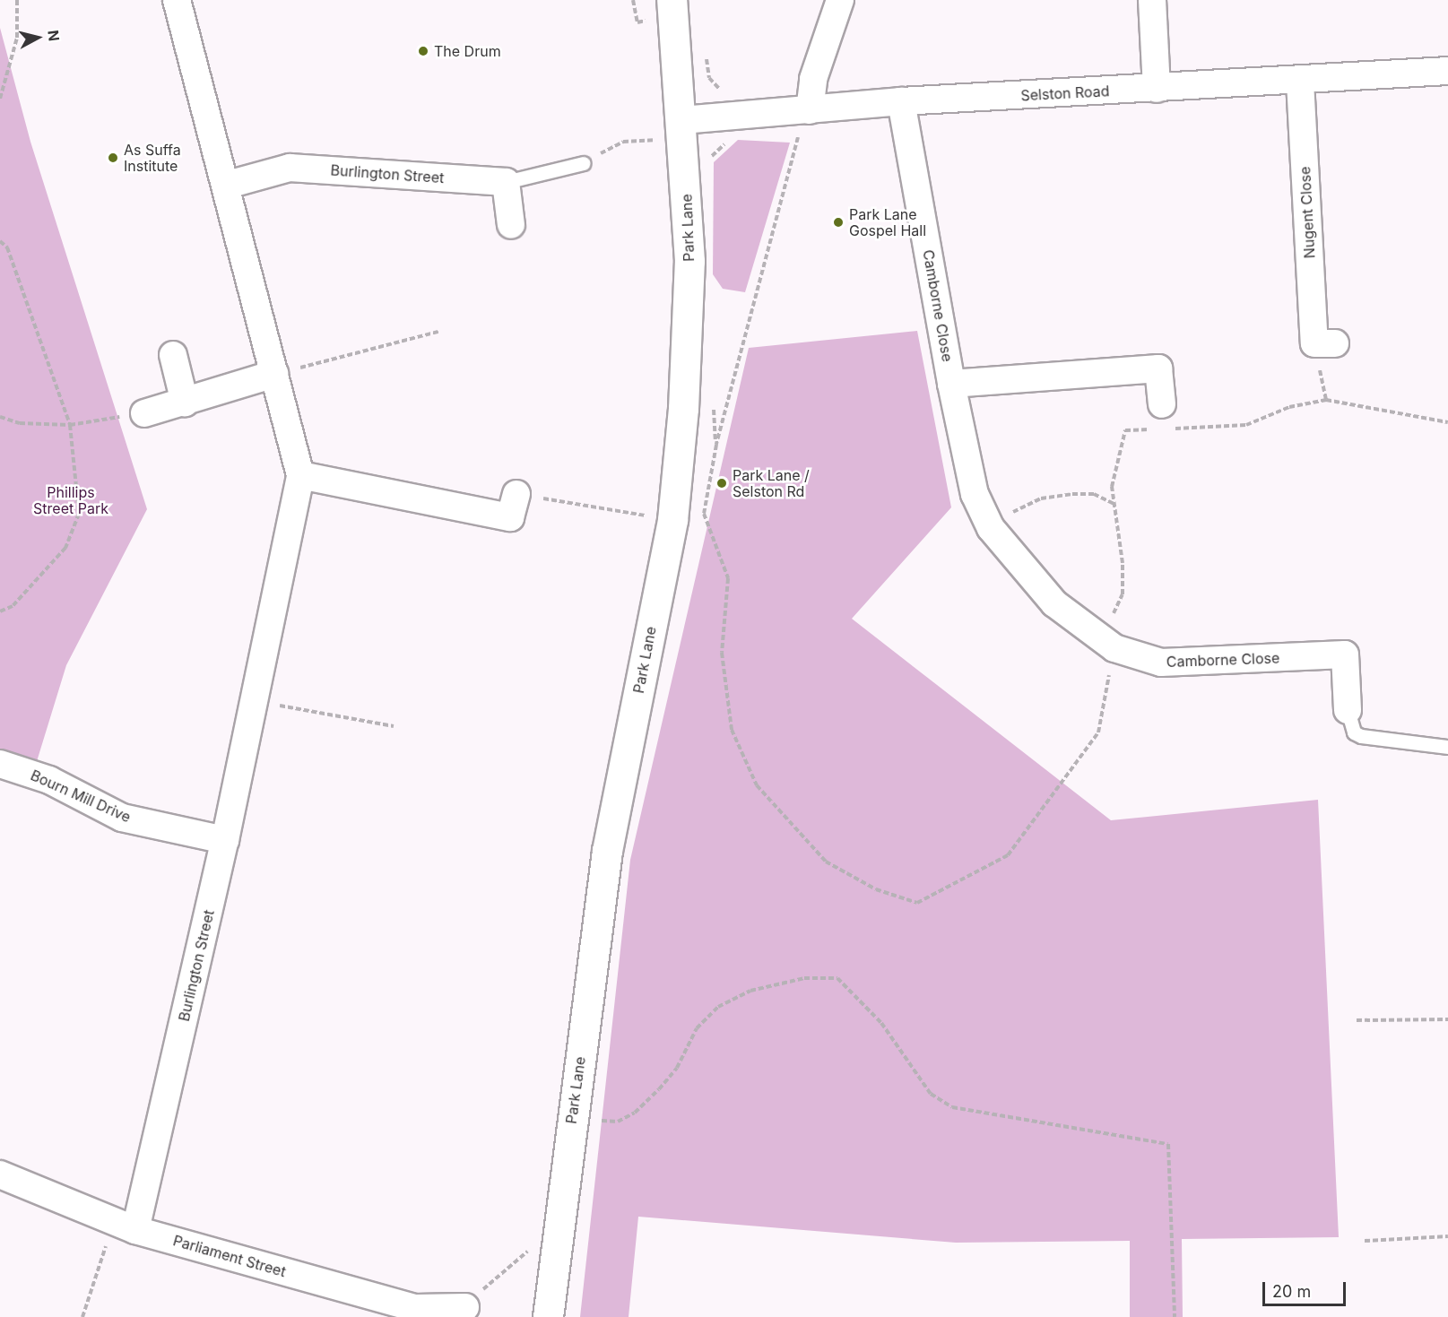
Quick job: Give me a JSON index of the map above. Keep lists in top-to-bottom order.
{
  "streets": {
    "main road": ["Park Lane"],
    "street": [
      "Selston Road",
      "Burlington Street",
      "Nugent Close",
      "Camborne Close",
      "Bourn Mill Drive",
      "Parliament Street"
    ]
  },
  "crossings": [
    ["Selston Road", "Nugent Close"],
    ["Selston Road", "Park Lane"],
    ["Selston Road", "Camborne Close"],
    ["Burlington Street", "Bourn Mill Drive"],
    ["Burlington Street", "Parliament Street"]
  ],
  "parks": ["Phillips Street Park"],
  "places": [
    "The Drum",
    "As Suffa Institute",
    "Park Lane Gospel Hall",
    "Park Lane / Selston Rd"
  ],
  "scale_bar": "20 m",
  "north": "right"
}
